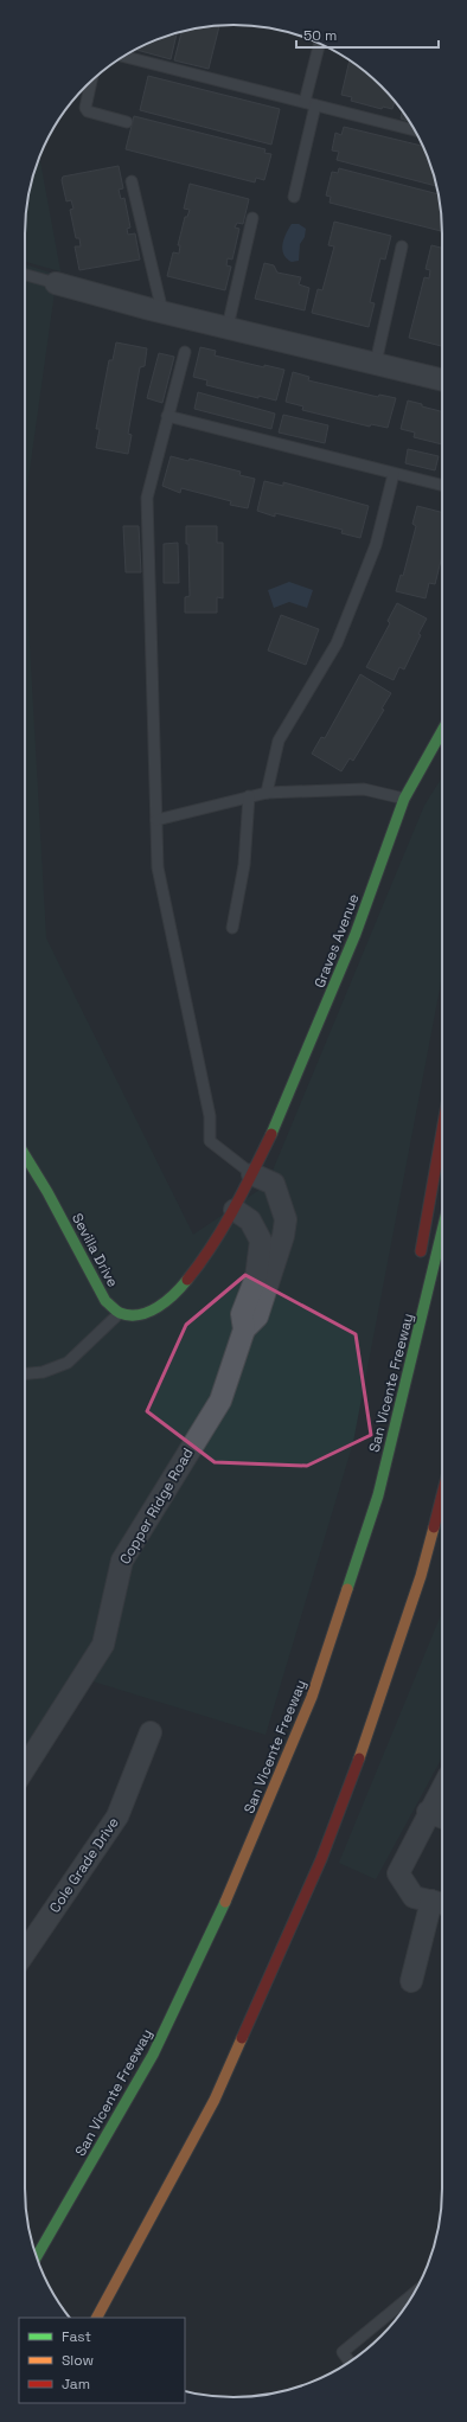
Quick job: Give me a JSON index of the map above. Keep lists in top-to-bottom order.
{
  "streets": {
    "main road": ["Graves Avenue", "Sevilla Drive", "San Vicente Freeway"],
    "street": ["Copper Ridge Road", "Cole Grade Drive"]
  },
  "crossings": [
    ["Graves Avenue", "Copper Ridge Road"]
  ],
  "legend": ["Fast", "Slow", "Jam"],
  "scale_bar": "50 m"
}
